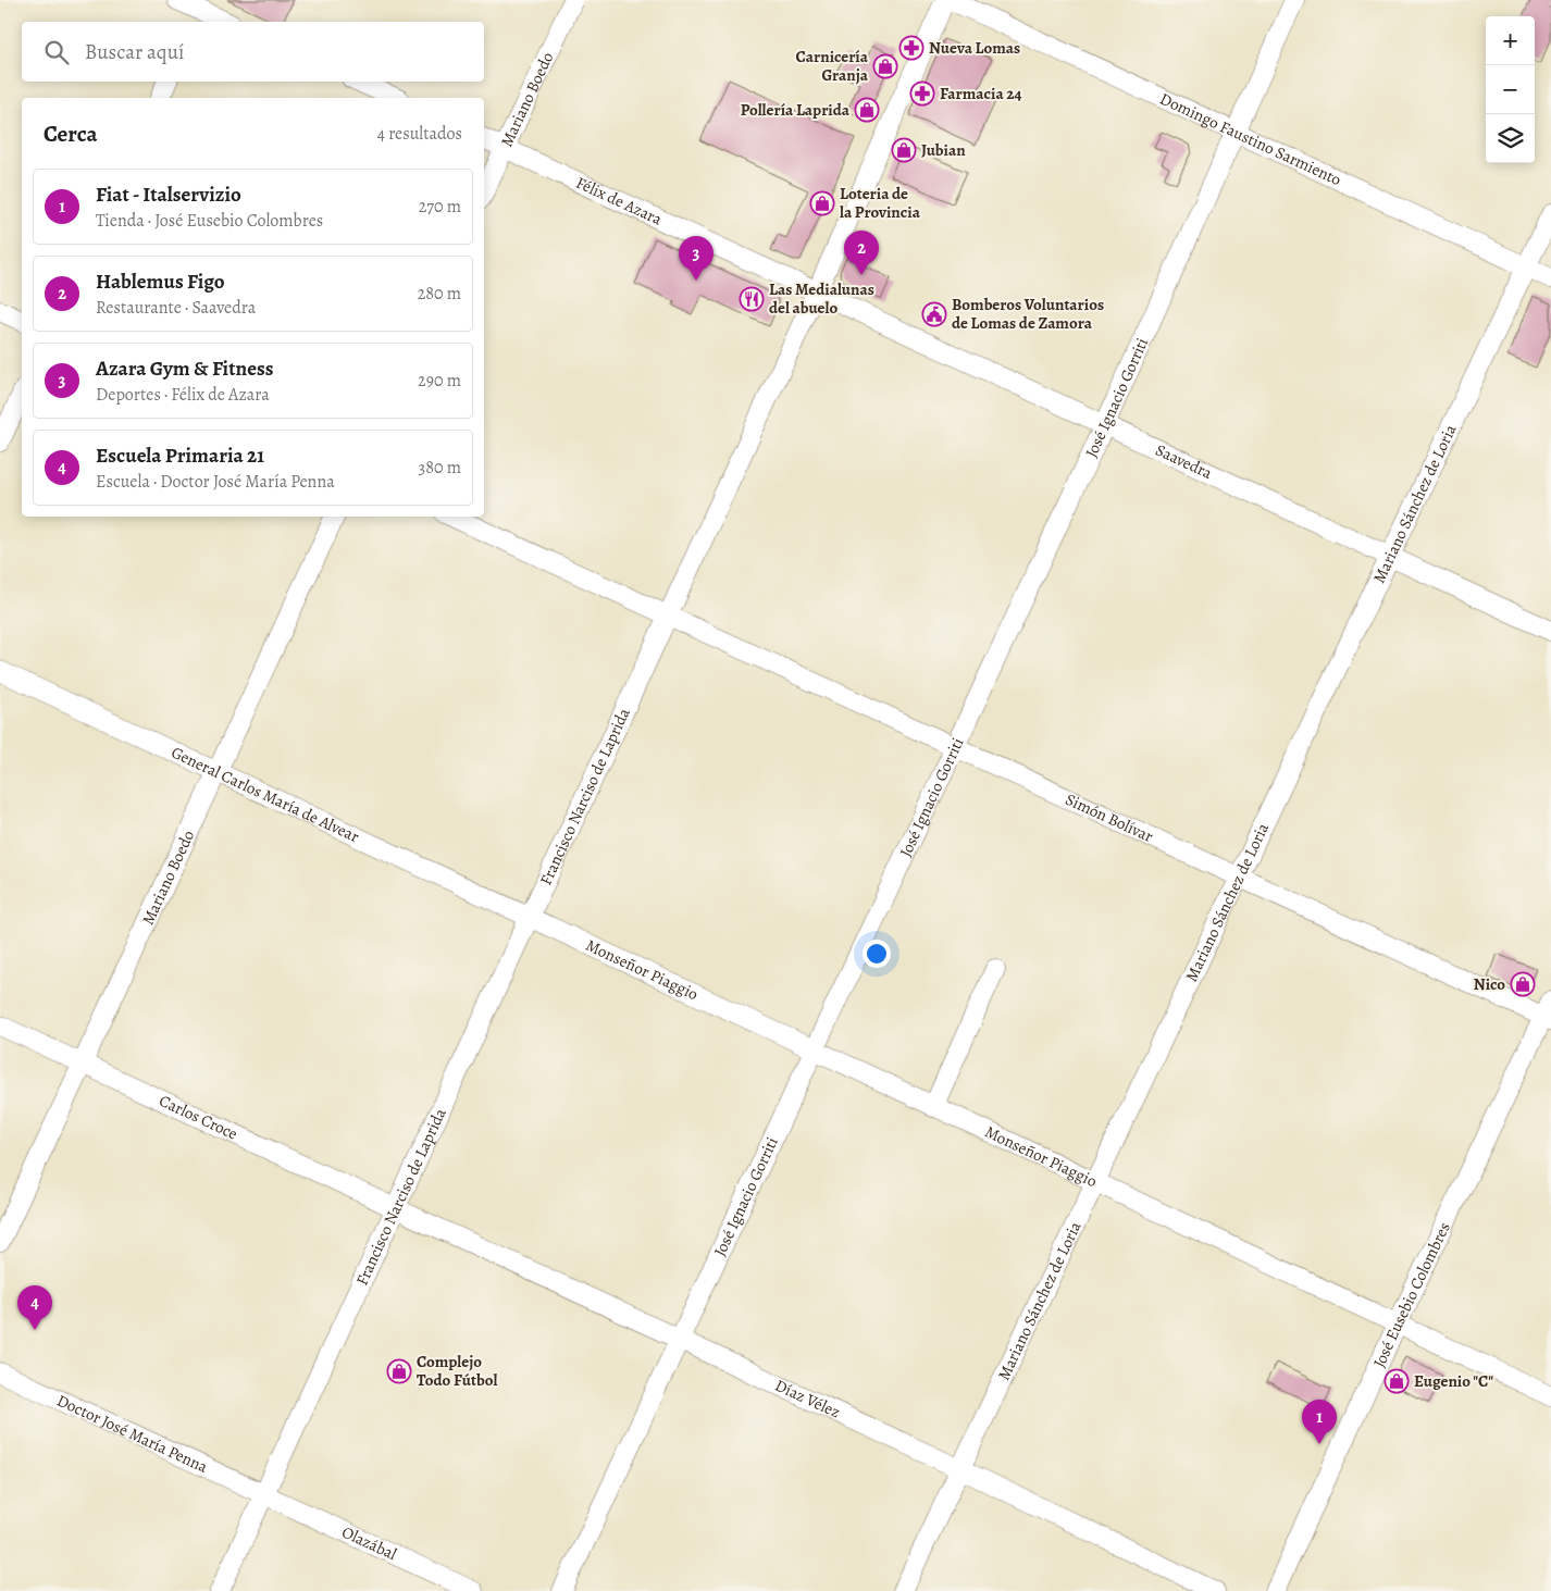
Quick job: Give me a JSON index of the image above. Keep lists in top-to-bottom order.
{
  "streets": {
    "street": [
      "Mariano Boedo",
      "Domingo Faustino Sarmiento",
      "Félix de Azara",
      "José Ignacio Gorriti",
      "Saavedra",
      "Mariano Sánchez de Loria",
      "General Carlos María de Alvear",
      "Francisco Narciso de Laprida",
      "Simón Bolívar",
      "Monseñor Piaggio",
      "Carlos Croce",
      "José Eusebio Colombres",
      "Díaz Vélez",
      "Doctor José María Penna",
      "Olazábal"
    ]
  },
  "crossings": [
    ["Mariano Boedo", "Félix de Azara"],
    ["Mariano Boedo", "General Carlos María de Alvear"],
    ["Mariano Boedo", "Carlos Croce"],
    ["Domingo Faustino Sarmiento", "José Ignacio Gorriti"],
    ["Domingo Faustino Sarmiento", "Mariano Sánchez de Loria"],
    ["Félix de Azara", "Saavedra"],
    ["Félix de Azara", "Francisco Narciso de Laprida"],
    ["José Ignacio Gorriti", "Saavedra"],
    ["José Ignacio Gorriti", "Simón Bolívar"],
    ["José Ignacio Gorriti", "Monseñor Piaggio"],
    ["José Ignacio Gorriti", "Díaz Vélez"],
    ["Saavedra", "Mariano Sánchez de Loria"],
    ["Saavedra", "Francisco Narciso de Laprida"],
    ["Mariano Sánchez de Loria", "Simón Bolívar"],
    ["Mariano Sánchez de Loria", "Monseñor Piaggio"],
    ["Mariano Sánchez de Loria", "Díaz Vélez"],
    ["General Carlos María de Alvear", "Francisco Narciso de Laprida"],
    ["General Carlos María de Alvear", "Monseñor Piaggio"],
    ["Francisco Narciso de Laprida", "Simón Bolívar"],
    ["Francisco Narciso de Laprida", "Monseñor Piaggio"],
    ["Francisco Narciso de Laprida", "Carlos Croce"],
    ["Francisco Narciso de Laprida", "Díaz Vélez"],
    ["Francisco Narciso de Laprida", "Doctor José María Penna"],
    ["Francisco Narciso de Laprida", "Olazábal"],
    ["Simón Bolívar", "José Eusebio Colombres"],
    ["Monseñor Piaggio", "José Eusebio Colombres"],
    ["Carlos Croce", "Díaz Vélez"],
    ["Doctor José María Penna", "Olazábal"]
  ],
  "places": {
    "pharmacy": ["Nueva Lomas", "Farmacia 24"],
    "shop": [
      "Carnicería Granja",
      "Pollería Laprida",
      "Jubian",
      "Loteria de la Provincia",
      "Nico",
      "Complejo Todo Fútbol",
      "Eugenio \"C\""
    ],
    "restaurant": ["Las Medialunas del abuelo"],
    "public building": ["Bomberos Voluntarios de Lomas de Zamora"]
  },
  "page": {
    "map_buttons": ["+", "−"],
    "search": "Buscar aquí",
    "heading": ["Cerca", "4 resultados"],
    "list": [
      {
        "mark": "1",
        "name": "Fiat - Italservizio",
        "note": "Tienda · José Eusebio Colombres",
        "value": "270 m"
      },
      {
        "mark": "2",
        "name": "Hablemus Figo",
        "note": "Restaurante · Saavedra",
        "value": "280 m"
      },
      {
        "mark": "3",
        "name": "Azara Gym & Fitness",
        "note": "Deportes · Félix de Azara",
        "value": "290 m"
      },
      {
        "mark": "4",
        "name": "Escuela Primaria 21",
        "note": "Escuela · Doctor José María Penna",
        "value": "380 m"
      }
    ],
    "pins": [
      "2",
      "3",
      "4",
      "1"
    ]
  }
}
